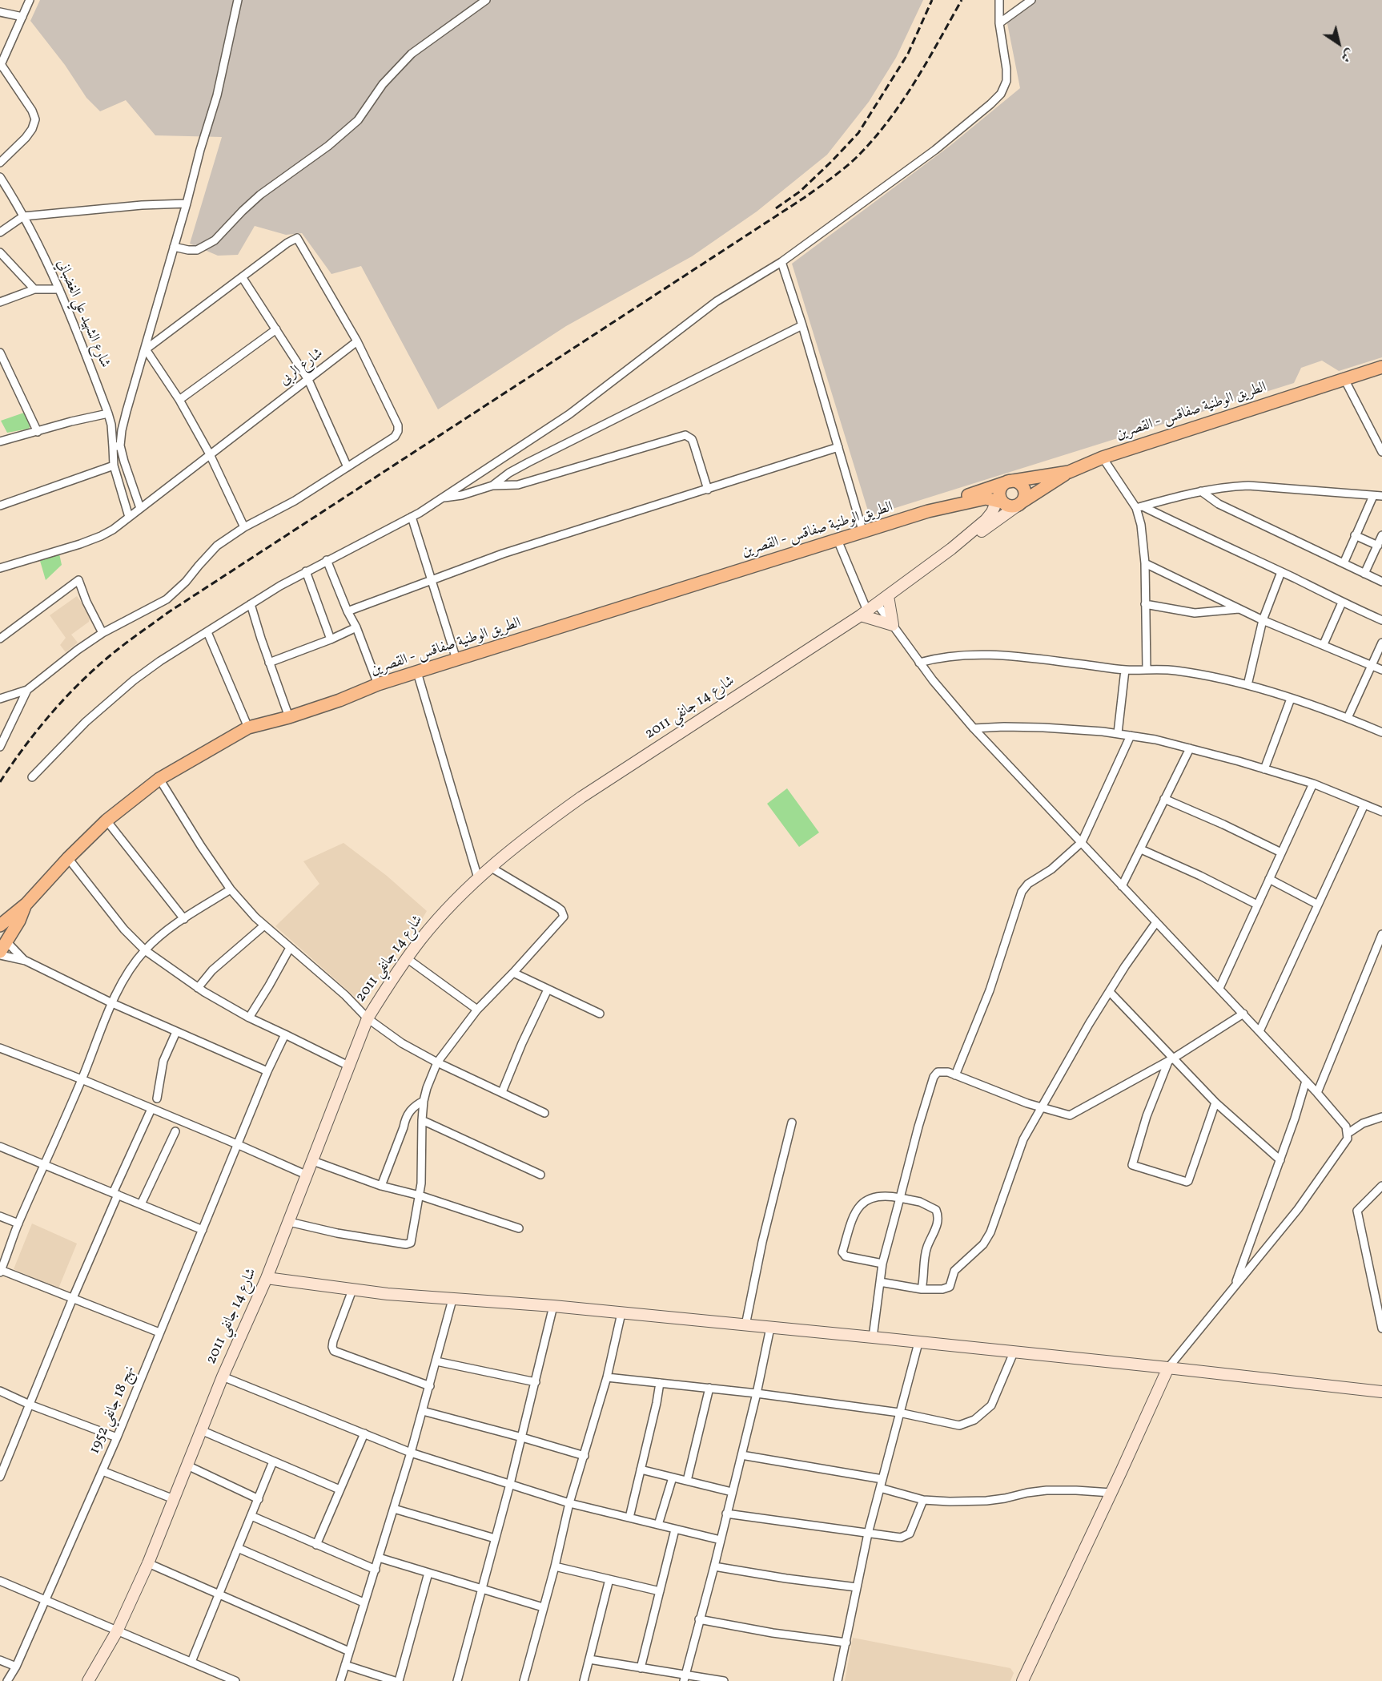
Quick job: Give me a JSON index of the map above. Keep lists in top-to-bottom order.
{
  "streets": {
    "main road": ["الطريق الوطنية صفاقس - القصرين", "شارع 14 جانفي 2011"],
    "street": ["شارع الشهيد علي الغضباني", "شارع الربى", "نهج 18 جانفي 1952"]
  },
  "crossings": [
    ["الطريق الوطنية صفاقس - القصرين", "شارع 14 جانفي 2011"]
  ],
  "north": "bottom right"
}
